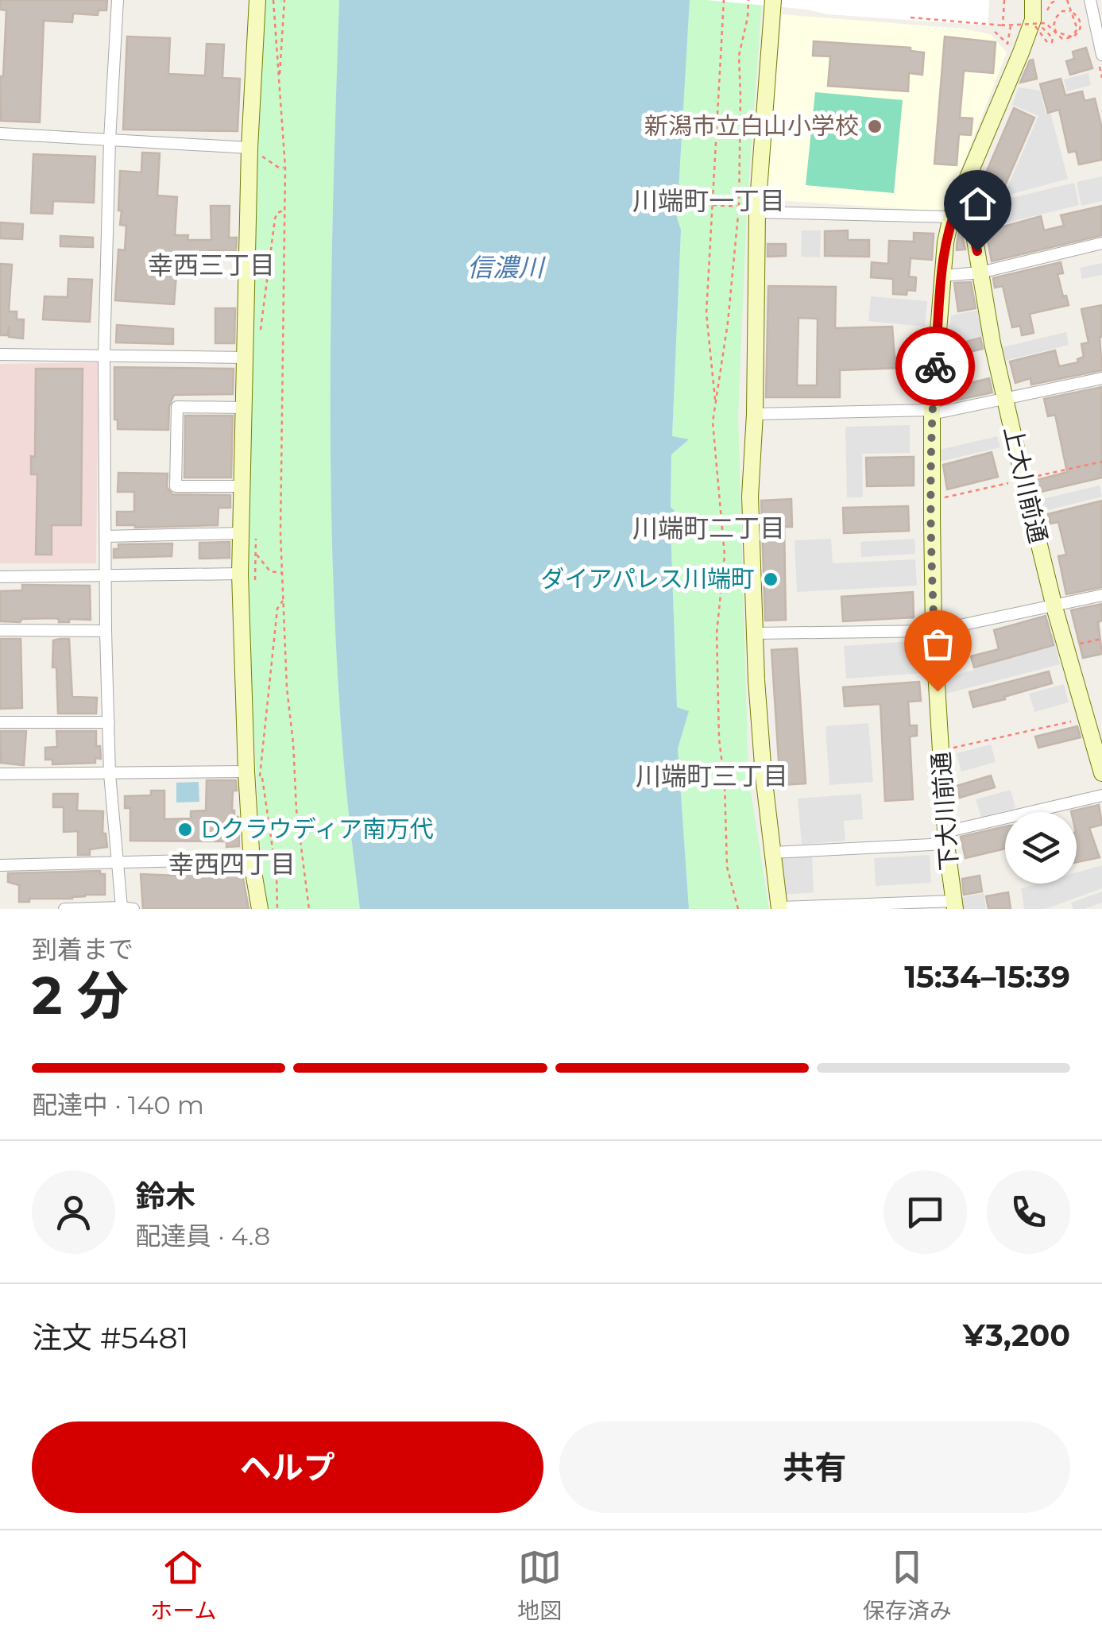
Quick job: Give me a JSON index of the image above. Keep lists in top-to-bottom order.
{
  "streets": {
    "street": ["上大川前通", "下大川前通"]
  },
  "crossings": [
    ["上大川前通", "下大川前通"]
  ],
  "districts": [
    "川端町一丁目",
    "幸西三丁目",
    "川端町二丁目",
    "川端町三丁目",
    "幸西四丁目"
  ],
  "water": ["信濃川"],
  "places": ["新潟市立白山小学校", "ダイアパレス川端町", "Dクラウディア南万代"],
  "page": {
    "heading": ["2 分", "到着まで", "15:34–15:39"],
    "panel": [
      "鈴木",
      "配達員 · 4.8",
      "注文 #5481",
      "¥3,200"
    ],
    "bar": "配達中 · 140 m",
    "buttons": ["ヘルプ", "共有"],
    "tabs": ["ホーム", "地図", "保存済み"]
  }
}
